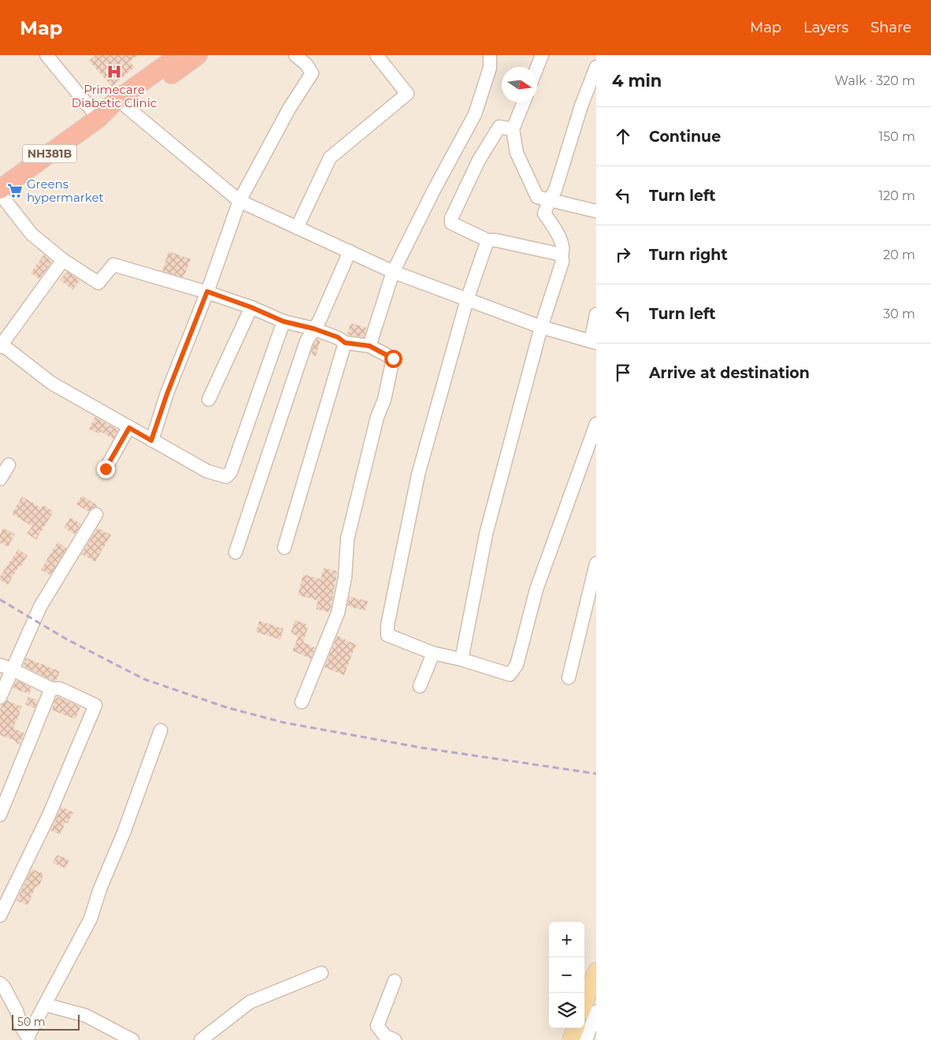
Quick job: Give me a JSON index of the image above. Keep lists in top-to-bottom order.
{
  "streets": {
    "highway": ["NH381B"]
  },
  "places": {
    "hospital": ["Primecare Diabetic Clinic"],
    "supermarket": ["Greens hypermarket"]
  },
  "scale_bar": "50 m",
  "north": "right",
  "page": {
    "header": "Map",
    "nav": ["Map", "Layers", "Share"],
    "heading": ["4 min", "Walk · 320 m"],
    "list": [
      ["Continue", "150 m"],
      ["Turn left", "120 m"],
      ["Turn right", "20 m"],
      ["Turn left", "30 m"],
      "Arrive at destination"
    ],
    "map_buttons": ["+", "−"],
    "scale": "50 m"
  }
}
